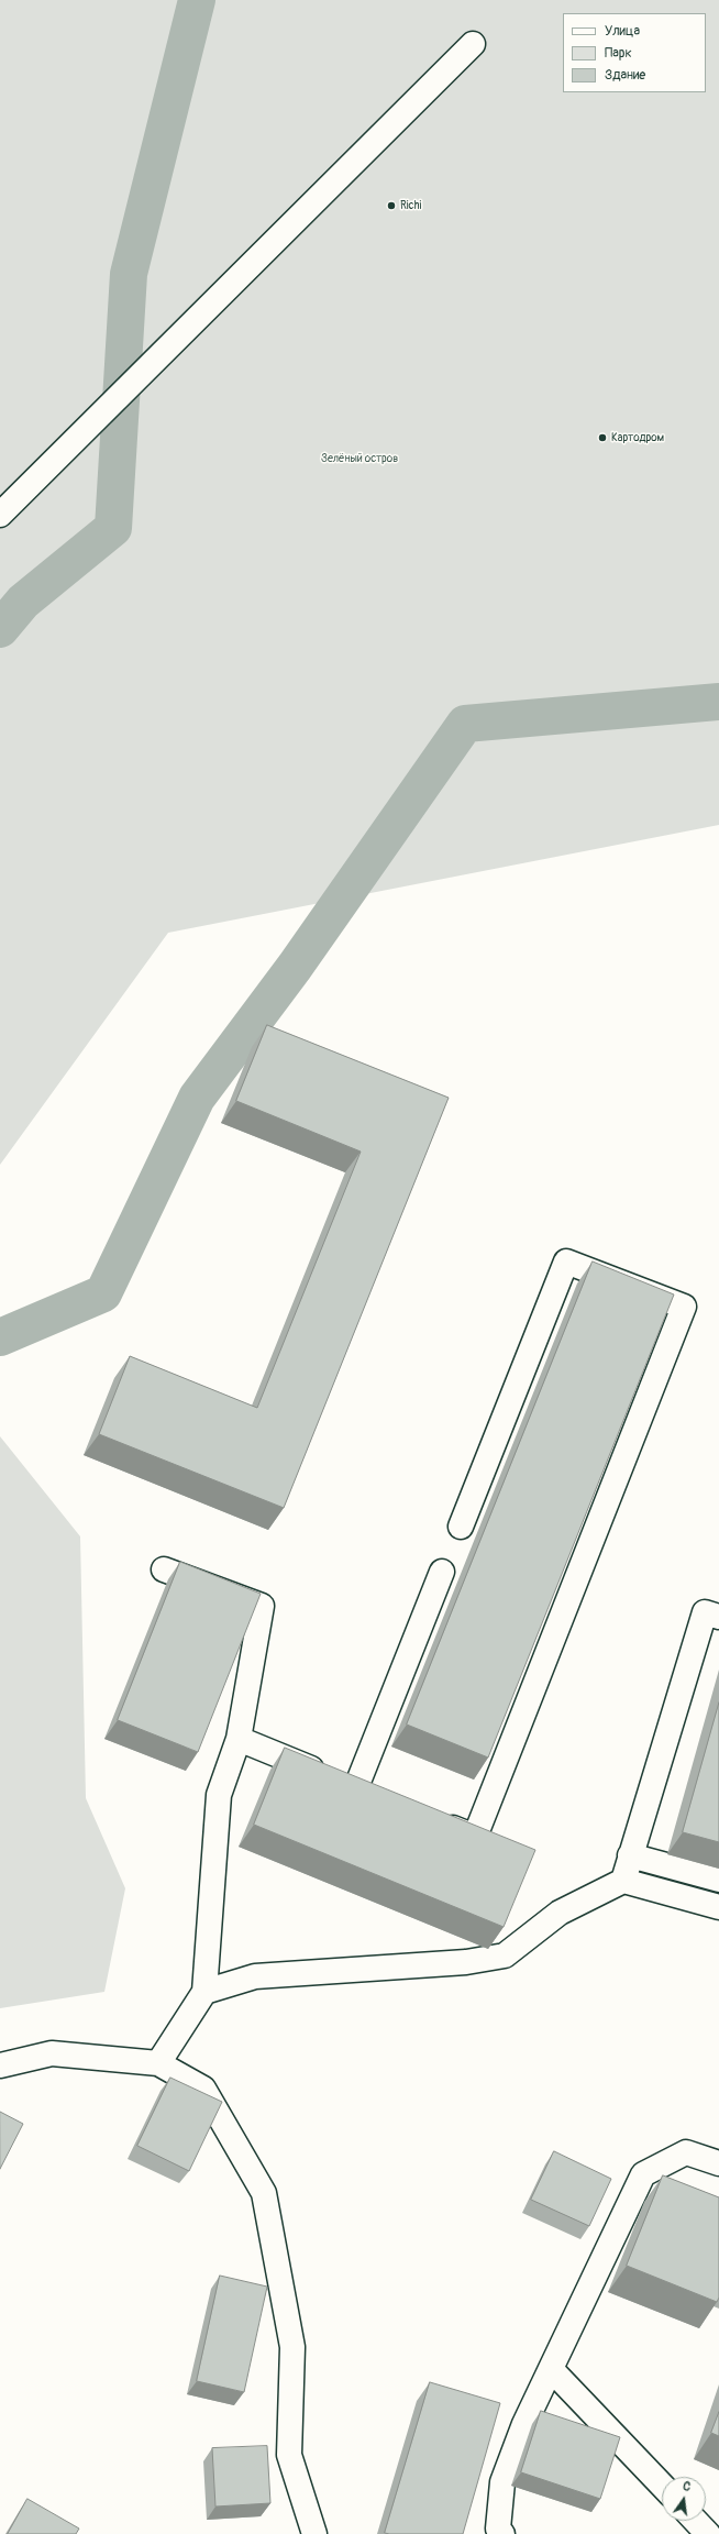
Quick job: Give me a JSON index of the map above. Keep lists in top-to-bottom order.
{
  "parks": ["Зелёный остров"],
  "places": ["Richi", "Картодром"],
  "legend": ["Улица", "Парк", "Здание"],
  "north": "top"
}
